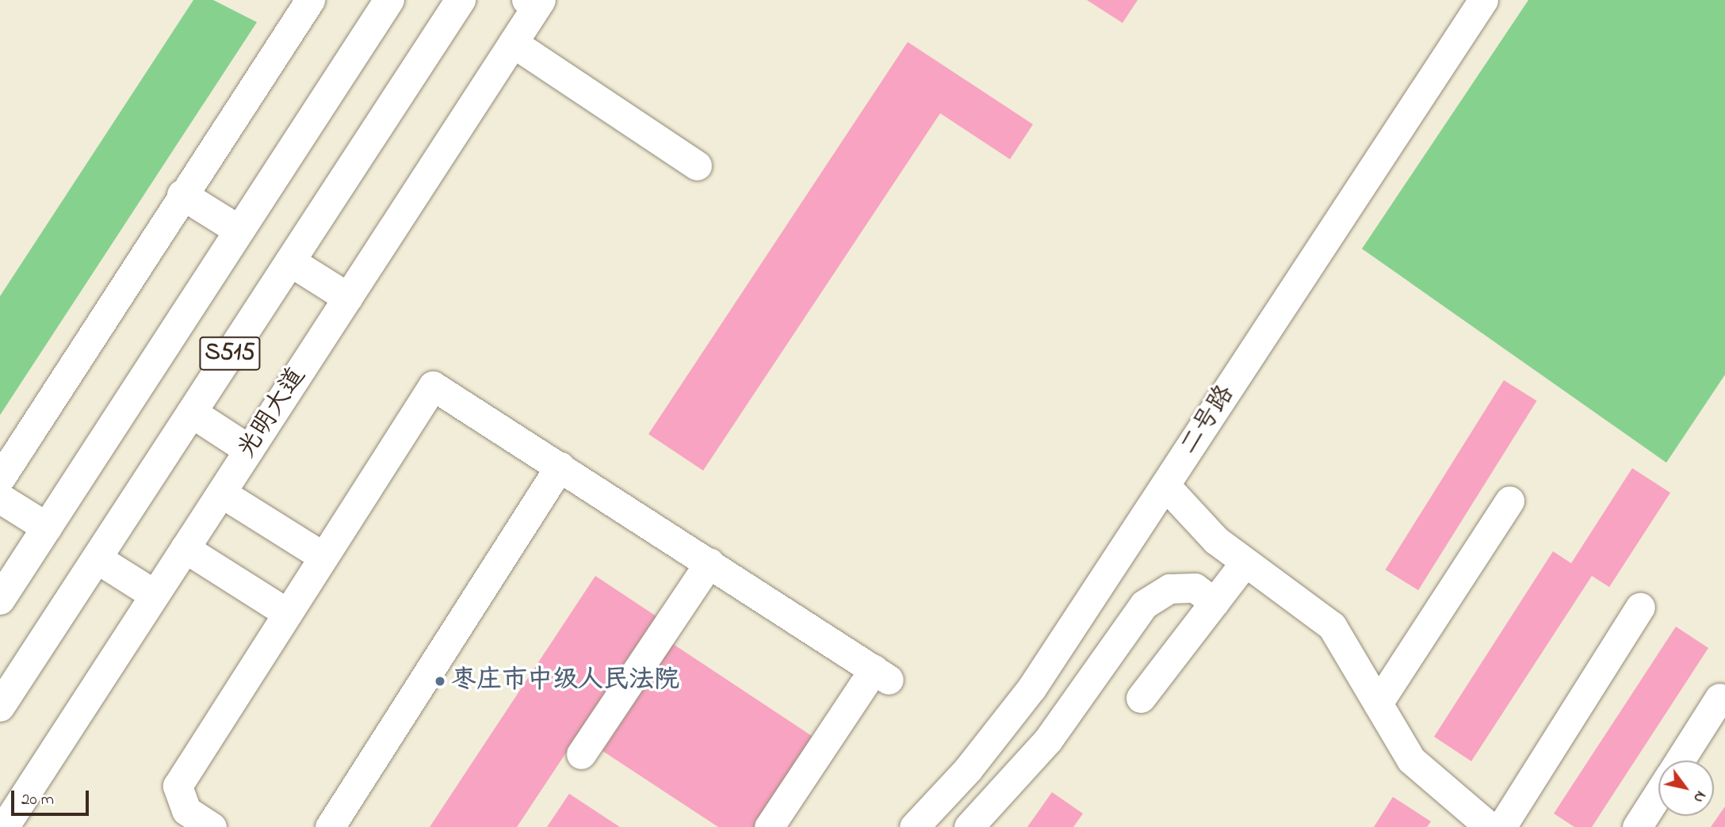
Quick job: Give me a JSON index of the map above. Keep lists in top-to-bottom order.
{
  "streets": {
    "main road": ["S515"],
    "street": ["光明大道", "二号路"]
  },
  "places": ["枣庄市中级人民法院"],
  "scale_bar": "20 m",
  "north": "bottom right"
}
